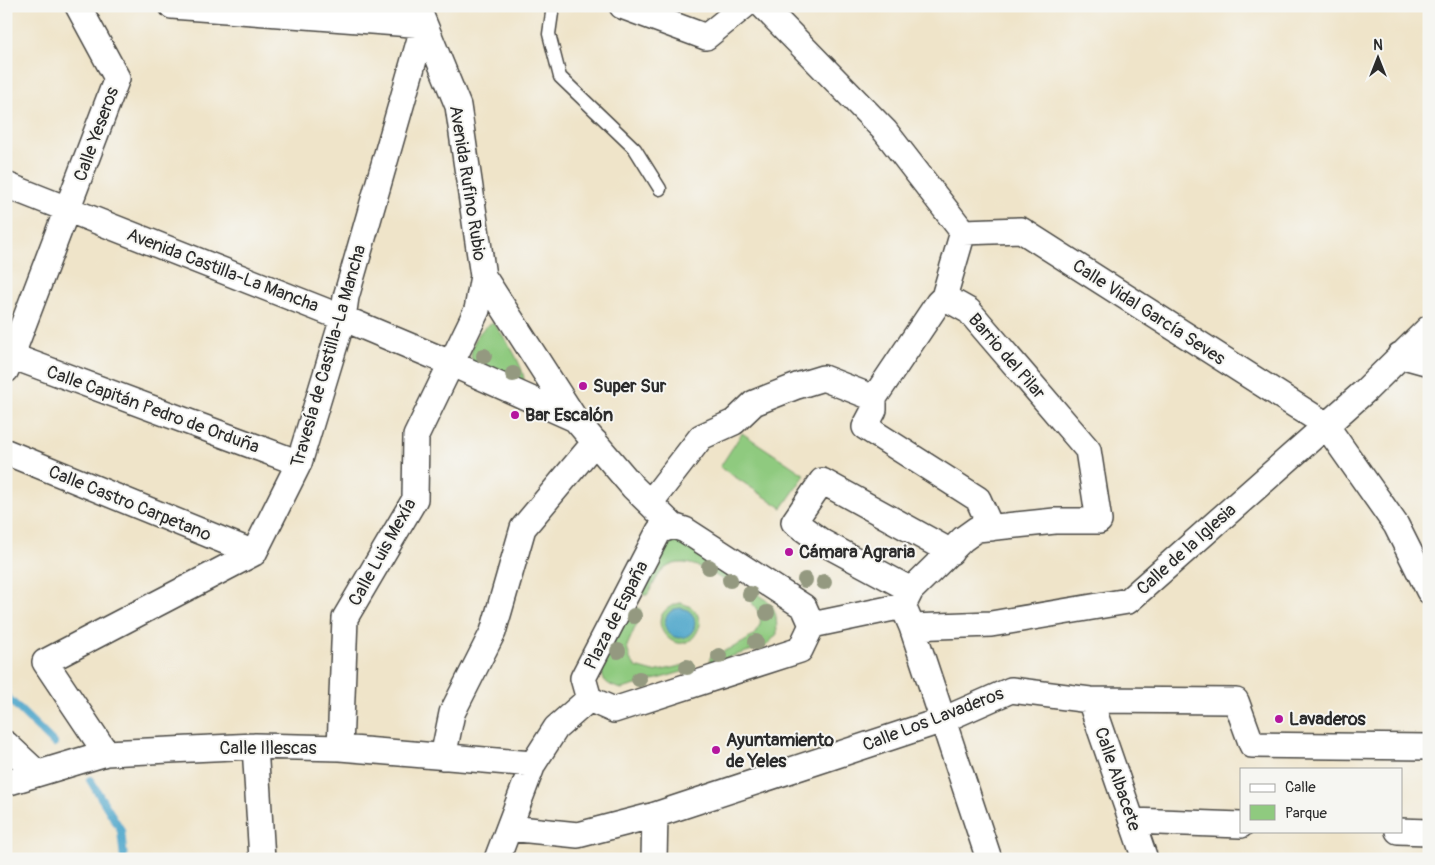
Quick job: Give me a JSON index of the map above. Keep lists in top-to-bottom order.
{
  "streets": {
    "street": [
      "Calle Yeseros",
      "Avenida Rufino Rubio",
      "Avenida Castilla-La Mancha",
      "Calle Vidal García Seves",
      "Travesía de Castilla-La Mancha",
      "Barrio del Pilar",
      "Calle Capitán Pedro de Orduña",
      "Calle Castro Carpetano",
      "Calle de la Iglesia",
      "Calle Luis Mexía",
      "Plaza de España",
      "Calle Los Lavaderos",
      "Calle Illescas",
      "Calle Albacete"
    ]
  },
  "crossings": [
    ["Calle Yeseros", "Avenida Castilla-La Mancha"],
    ["Calle Yeseros", "Calle Capitán Pedro de Orduña"],
    ["Avenida Rufino Rubio", "Avenida Castilla-La Mancha"],
    ["Avenida Rufino Rubio", "Travesía de Castilla-La Mancha"],
    ["Avenida Rufino Rubio", "Calle Luis Mexía"],
    ["Avenida Rufino Rubio", "Plaza de España"],
    ["Avenida Castilla-La Mancha", "Travesía de Castilla-La Mancha"],
    ["Avenida Castilla-La Mancha", "Calle Luis Mexía"],
    ["Calle Vidal García Seves", "Calle de la Iglesia"],
    ["Travesía de Castilla-La Mancha", "Calle Capitán Pedro de Orduña"],
    ["Travesía de Castilla-La Mancha", "Calle Castro Carpetano"],
    ["Barrio del Pilar", "Calle de la Iglesia"],
    ["Calle Luis Mexía", "Calle Illescas"],
    ["Calle Los Lavaderos", "Calle Albacete"]
  ],
  "places": [
    "Super Sur",
    "Bar Escalón",
    "Cámara Agraria",
    "Lavaderos",
    "Ayuntamiento de Yeles"
  ],
  "legend": ["Calle", "Parque"],
  "north": "top"
}
